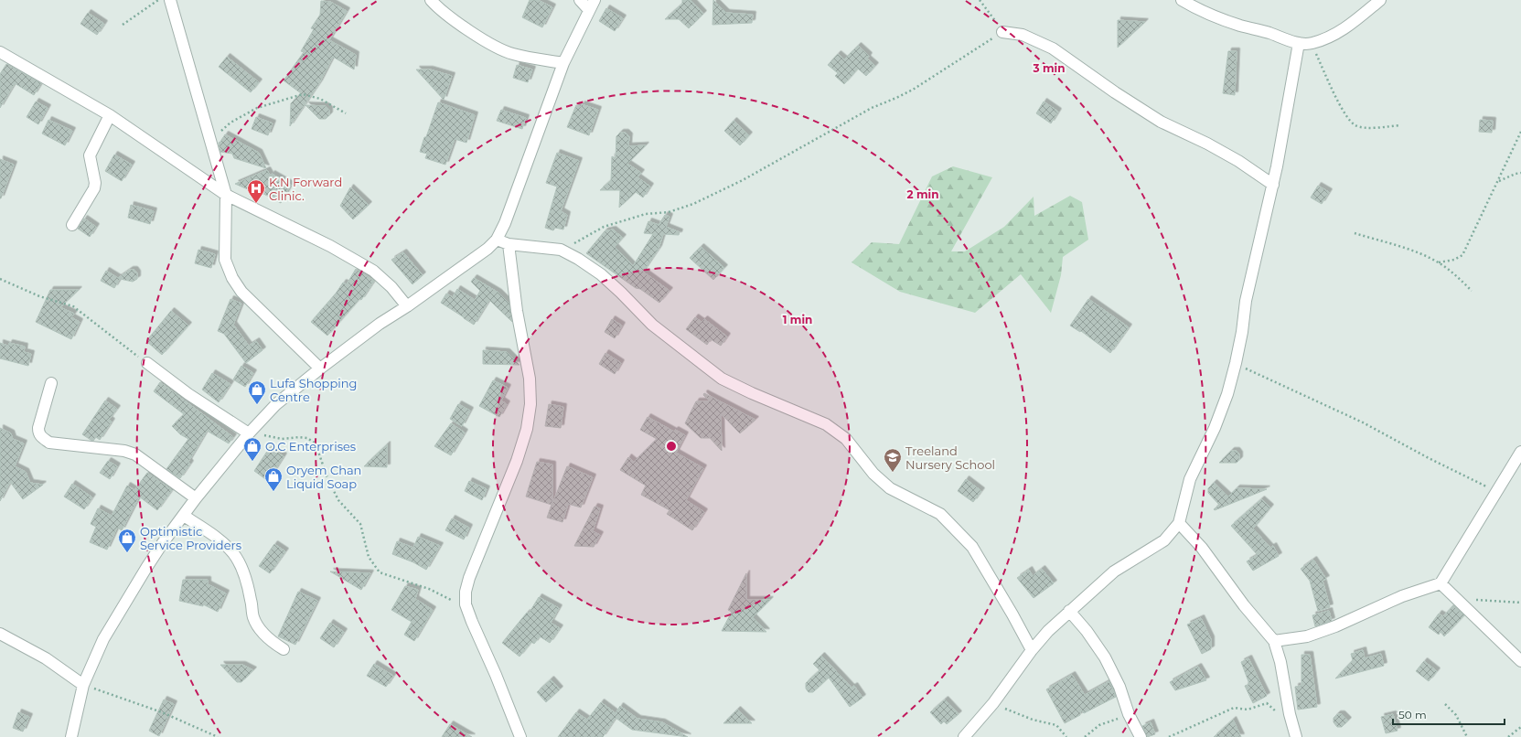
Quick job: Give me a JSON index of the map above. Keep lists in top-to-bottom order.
{
  "places": {
    "hospital": ["K.N Forward Clinic."],
    "shop": [
      "Lufa Shopping Centre",
      "O.C Enterprises",
      "Oryem Chan Liquid Soap",
      "Optimistic Service Providers"
    ],
    "school or university": ["Treeland Nursery School"]
  },
  "scale_bar": "50 m",
  "rings": ["3 min", "2 min", "1 min"]
}
